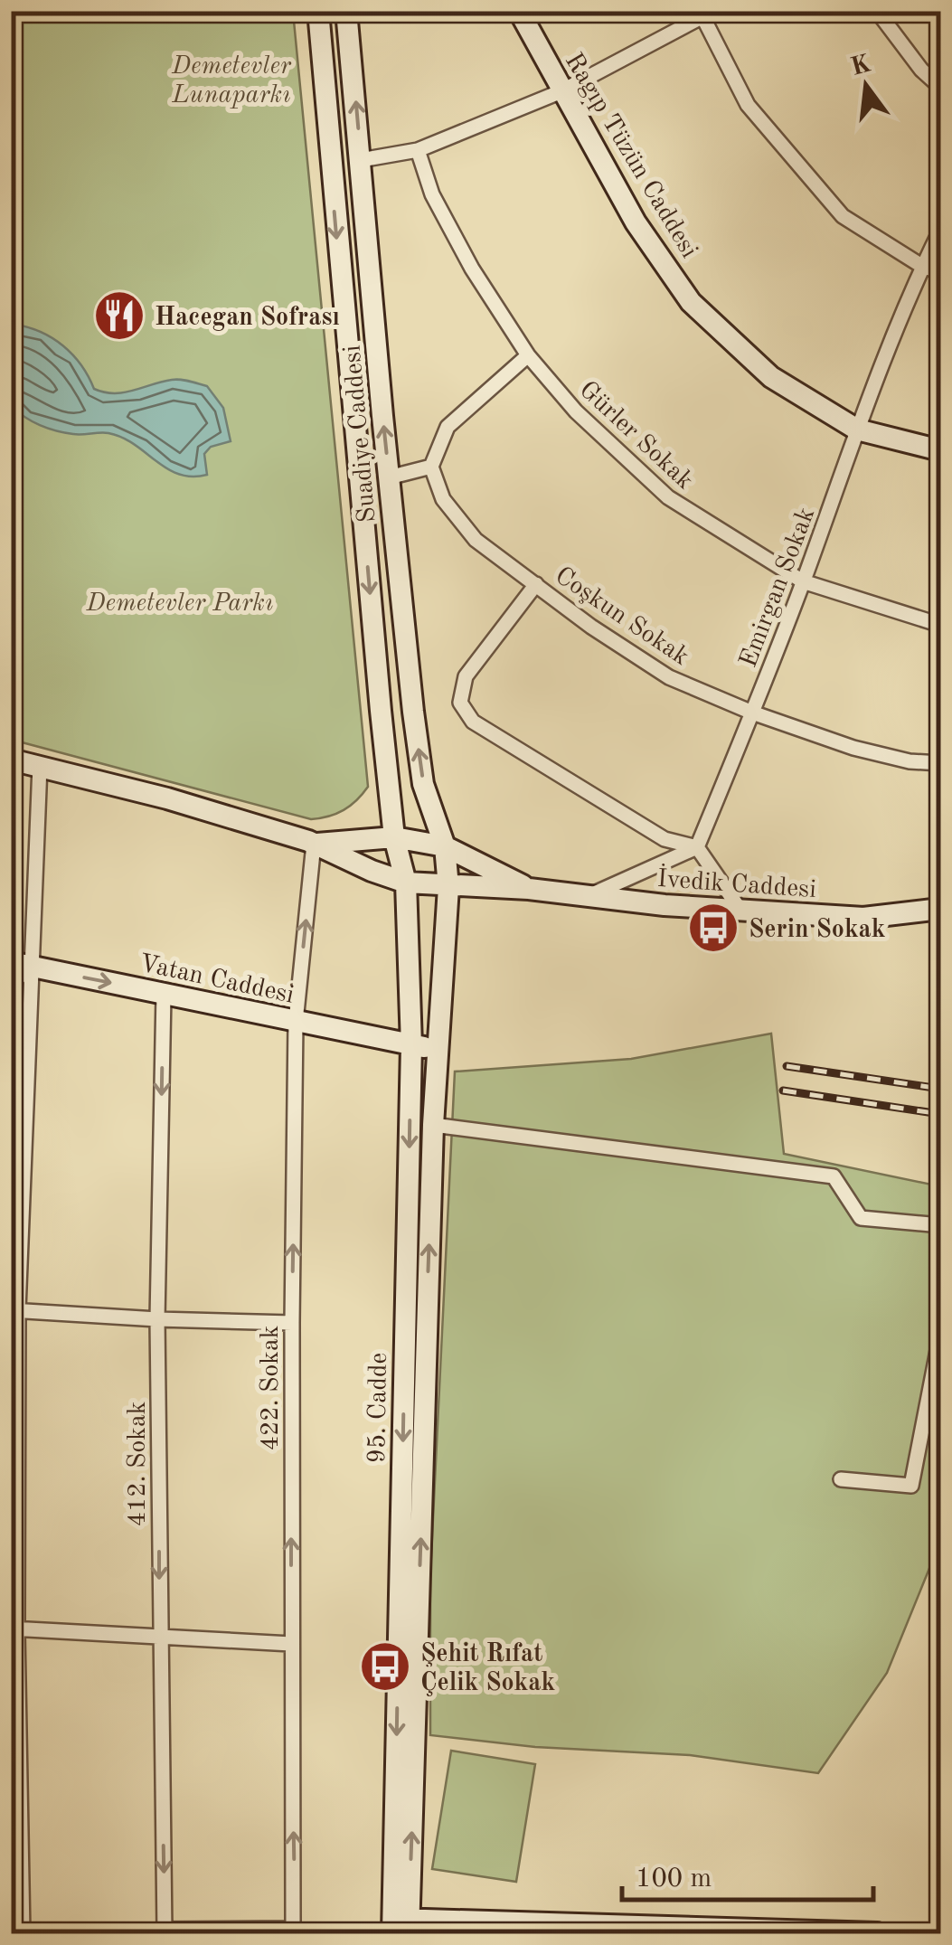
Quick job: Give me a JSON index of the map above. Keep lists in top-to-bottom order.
{
  "streets": {
    "main road": [
      "Ragıp Tüzün Caddesi",
      "Suadiye Caddesi",
      "İvedik Caddesi",
      "Vatan Caddesi",
      "95. Cadde"
    ],
    "street": [
      "Gürler Sokak",
      "Emirgan Sokak",
      "Coşkun Sokak",
      "422. Sokak",
      "412. Sokak"
    ]
  },
  "crossings": [
    ["Ragıp Tüzün Caddesi", "Emirgan Sokak"],
    ["Suadiye Caddesi", "İvedik Caddesi"],
    ["Gürler Sokak", "Emirgan Sokak"],
    ["Emirgan Sokak", "Coşkun Sokak"],
    ["İvedik Caddesi", "422. Sokak"],
    ["İvedik Caddesi", "95. Cadde"],
    ["Vatan Caddesi", "422. Sokak"],
    ["Vatan Caddesi", "95. Cadde"],
    ["Vatan Caddesi", "412. Sokak"]
  ],
  "one_way": ["422. Sokak", "412. Sokak"],
  "parks": ["Demetevler Lunaparkı", "Demetevler Parkı"],
  "places": {
    "restaurant": ["Hacegan Sofrası"],
    "bus stop": ["Serin Sokak", "Şehit Rıfat Çelik Sokak"]
  },
  "scale_bar": "100 m",
  "north": "top"
}
